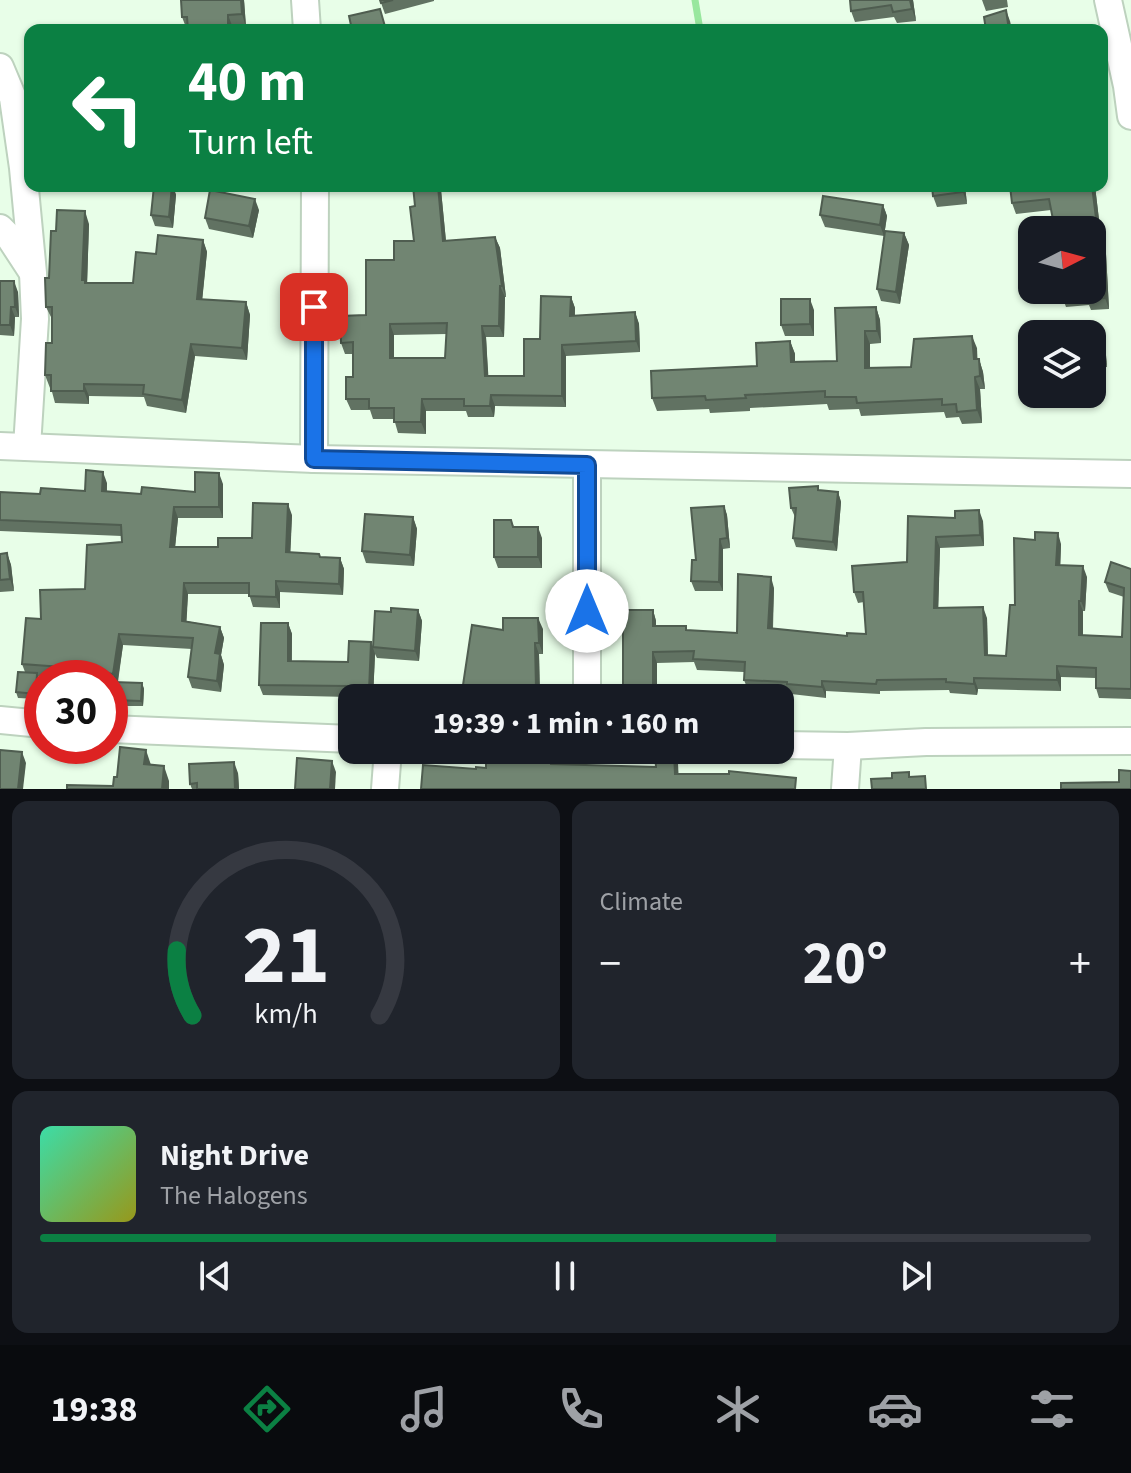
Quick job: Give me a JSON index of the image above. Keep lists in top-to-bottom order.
{
  "north": "right",
  "page": {
    "turn": ["40 m", "Turn left"],
    "limit": "30",
    "trip": "19:39 · 1 min · 160 m",
    "tile": "Climate",
    "heat": ["−", "20°", "+"],
    "song": ["Night Drive", "The Halogens"],
    "tabs": "19:38",
    "gauge": ["21", "km/h"]
  }
}
